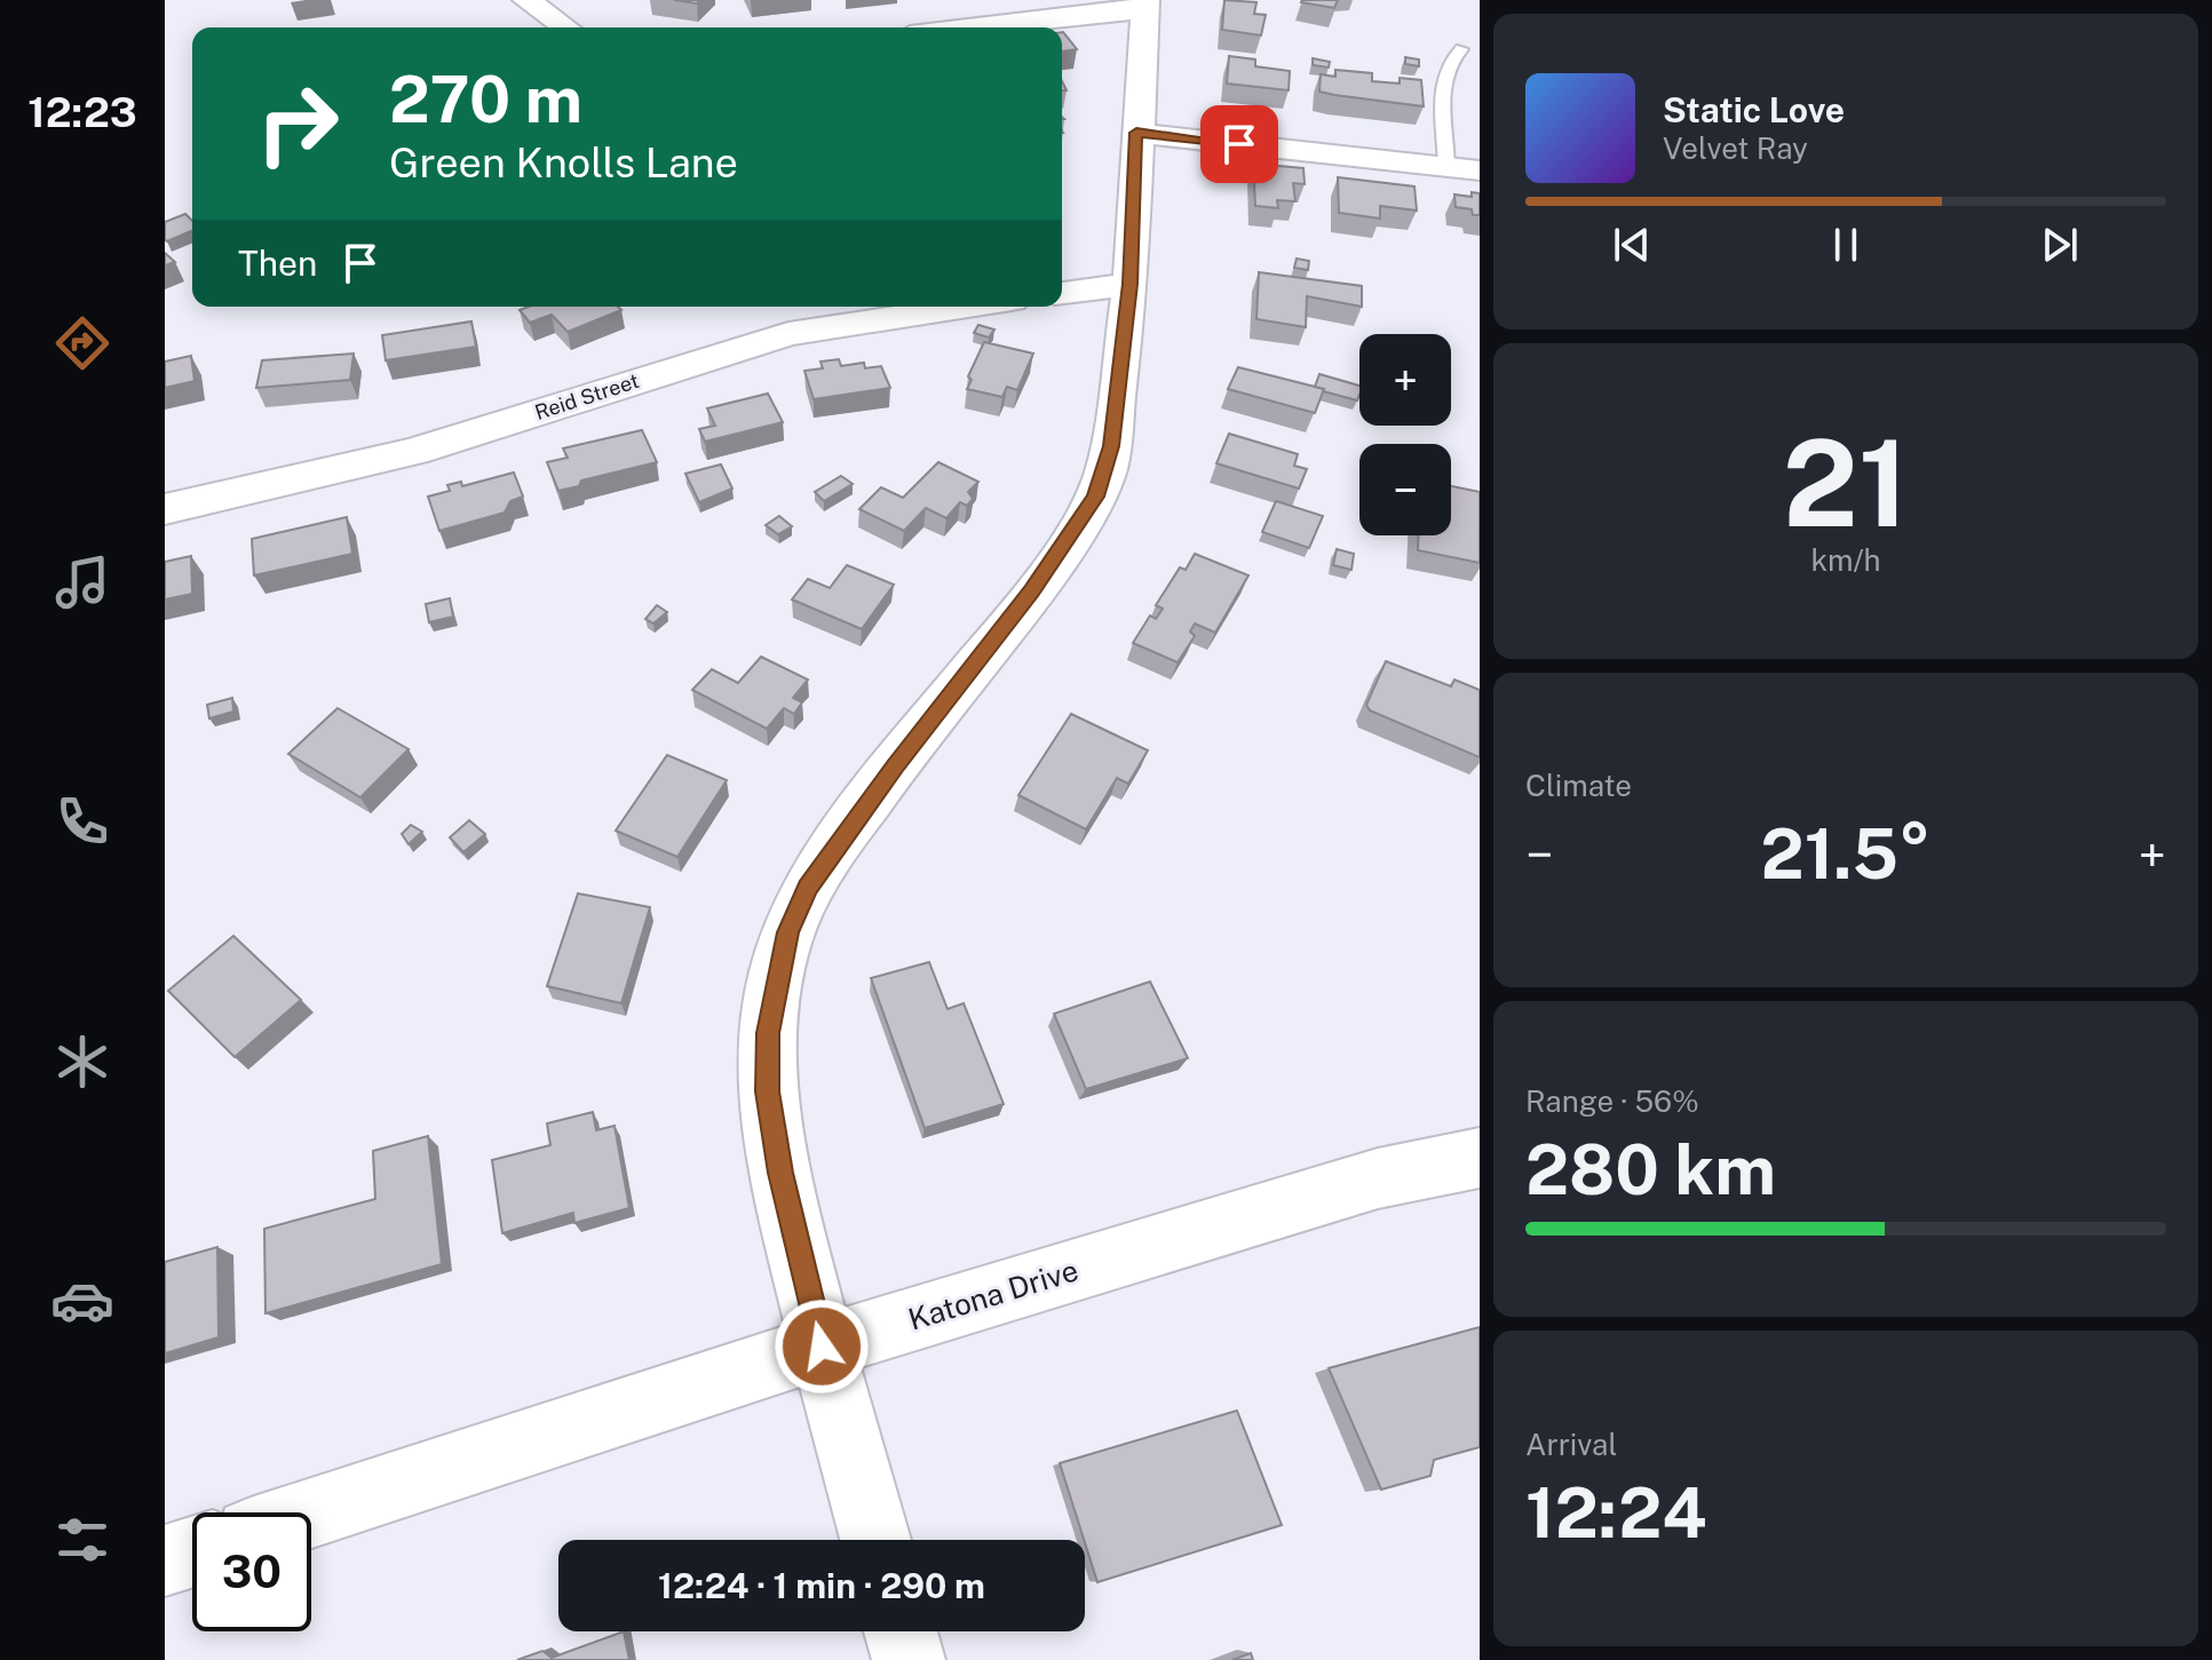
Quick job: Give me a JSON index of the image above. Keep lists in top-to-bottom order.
{
  "streets": {
    "street": ["Reid Street", "Katona Drive"]
  },
  "page": {
    "tabs": "12:23",
    "turn": ["270 m", "Green Knolls Lane"],
    "song": ["Static Love", "Velvet Ray"],
    "then": "Then",
    "map_buttons": ["+", "−"],
    "tile": [
      ["21", "km/h"],
      "Climate",
      ["Range · 56%", "280 km"],
      ["Arrival", "12:24"]
    ],
    "heat": ["−", "21.5°", "+"],
    "limit": "30",
    "trip": "12:24 · 1 min · 290 m"
  }
}
